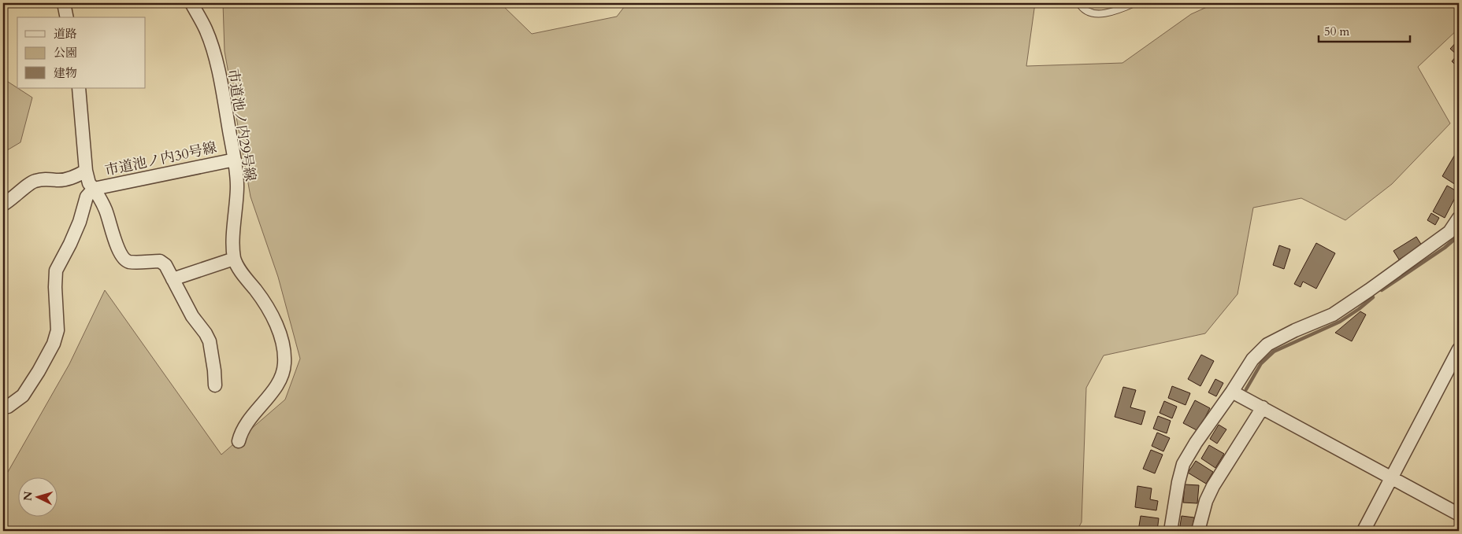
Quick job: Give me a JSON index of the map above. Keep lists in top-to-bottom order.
{
  "streets": {
    "street": ["市道池ノ内29号線", "市道池ノ内30号線"]
  },
  "crossings": [
    ["市道池ノ内29号線", "市道池ノ内30号線"]
  ],
  "legend": ["道路", "公園", "建物"],
  "scale_bar": "50 m",
  "north": "left"
}
